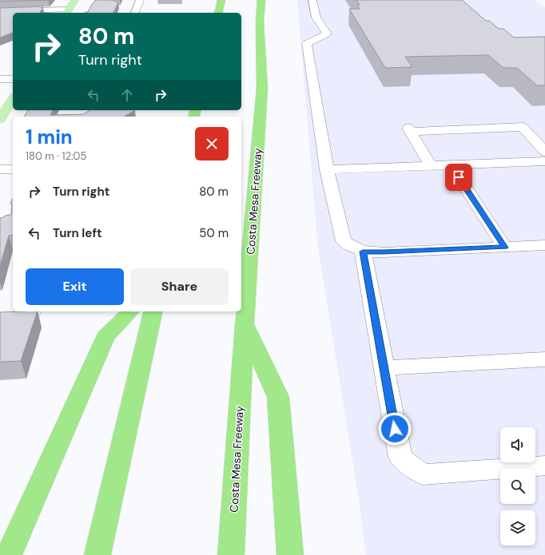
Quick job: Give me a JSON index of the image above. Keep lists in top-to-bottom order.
{
  "streets": {
    "highway": ["Costa Mesa Freeway"]
  },
  "page": {
    "turn": ["80 m", "Turn right"],
    "heading": ["1 min", "180 m · 12:05"],
    "list": [
      {
        "name": "Turn right",
        "value": "80 m"
      },
      {
        "name": "Turn left",
        "value": "50 m"
      }
    ],
    "buttons": ["Exit", "Share"]
  }
}
